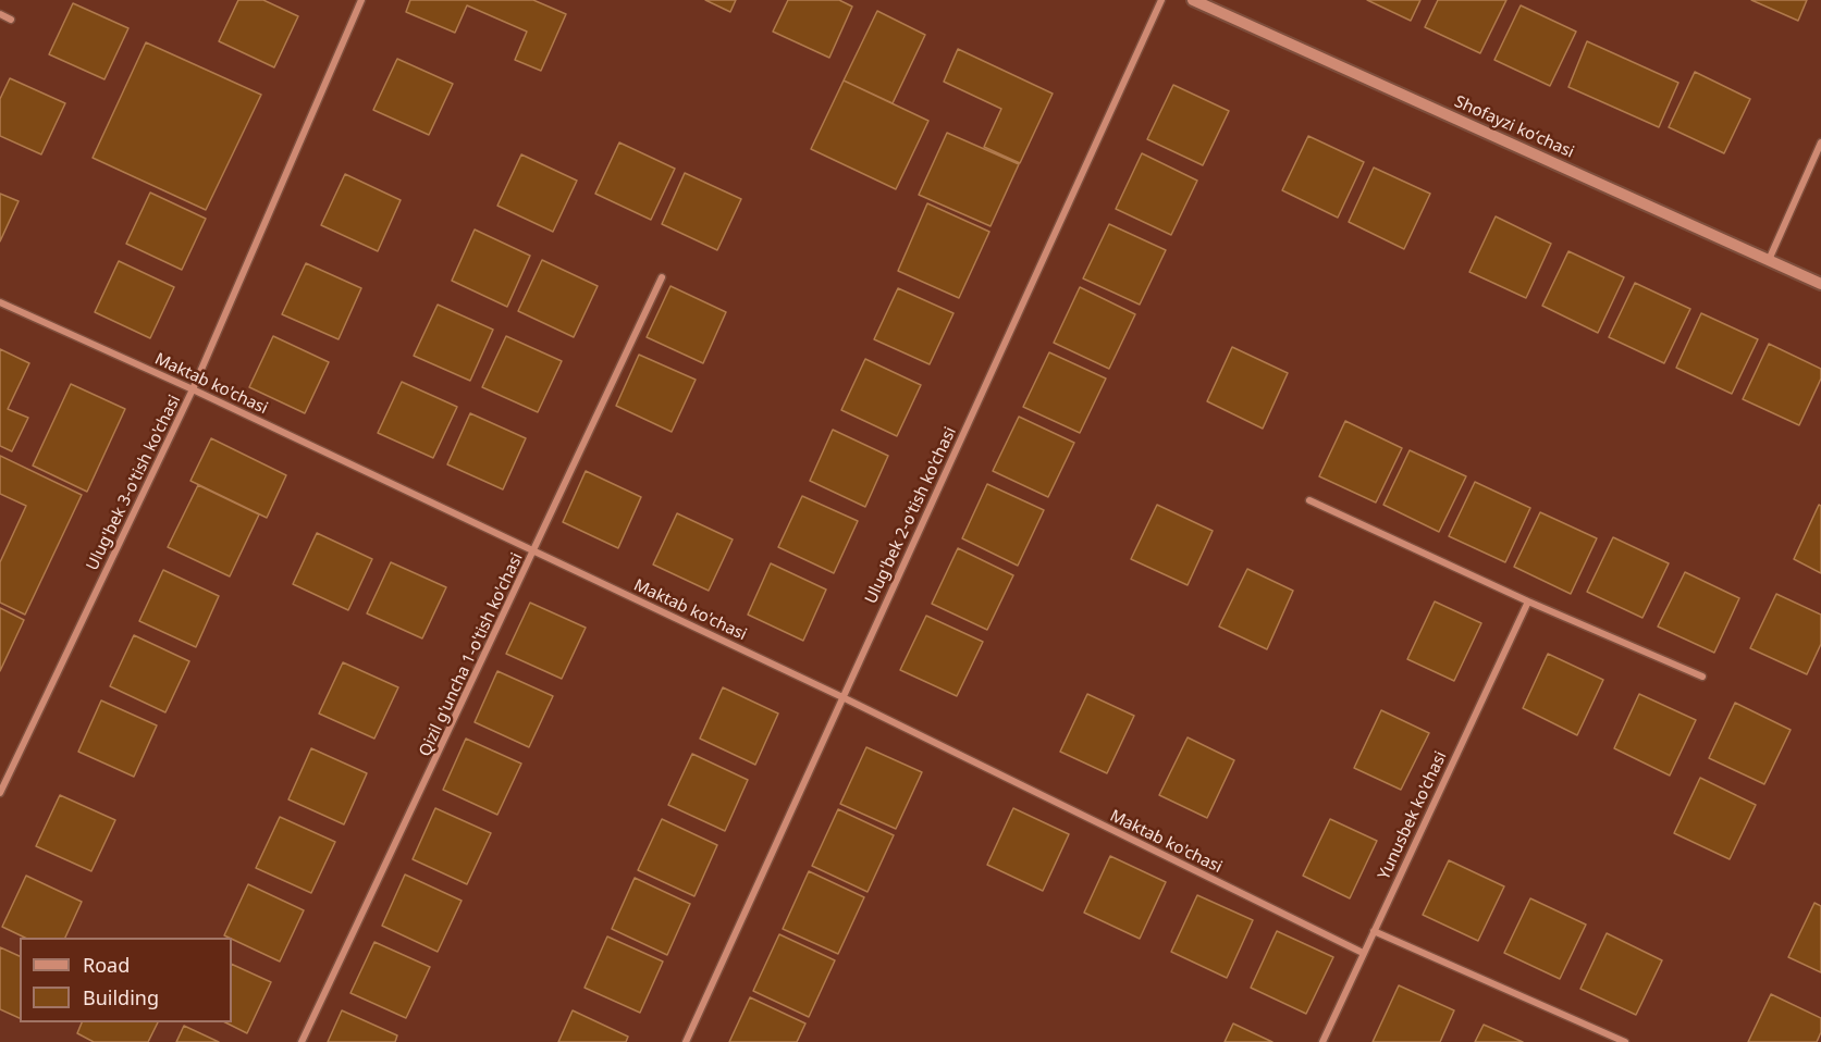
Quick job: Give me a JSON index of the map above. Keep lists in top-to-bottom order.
{
  "streets": {
    "street": [
      "Shofayzi koʻchasi",
      "Maktab ko'chasi",
      "Ulug'bek 3-o'tish ko'chasi",
      "Ulug'bek 2-o'tish ko'chasi",
      "Qizil g'uncha 1-o'tish ko'chasi",
      "Yunusbek ko'chasi"
    ]
  },
  "crossings": [
    ["Maktab ko'chasi", "Ulug'bek 3-o'tish ko'chasi"],
    ["Maktab ko'chasi", "Ulug'bek 2-o'tish ko'chasi"],
    ["Maktab ko'chasi", "Qizil g'uncha 1-o'tish ko'chasi"],
    ["Maktab ko'chasi", "Yunusbek ko'chasi"]
  ],
  "legend": ["Road", "Building"]
}
